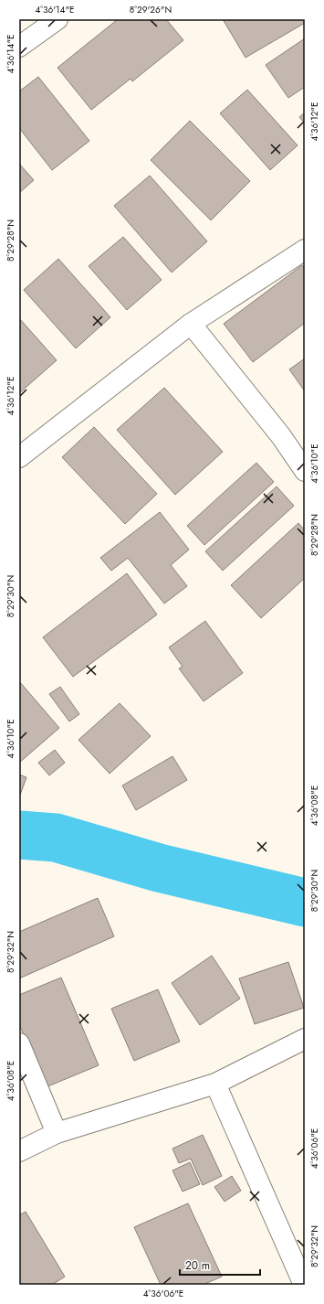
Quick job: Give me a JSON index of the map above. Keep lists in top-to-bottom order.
{
  "scale_bar": "20 m",
  "coordinates": [
    "4°36'14\"E",
    "8°29'26\"N",
    "4°36'12\"E",
    "8°29'28\"N",
    "4°36'10\"E",
    "8°29'30\"N",
    "4°36'08\"E",
    "8°29'32\"N",
    "4°36'06\"E"
  ]
}
